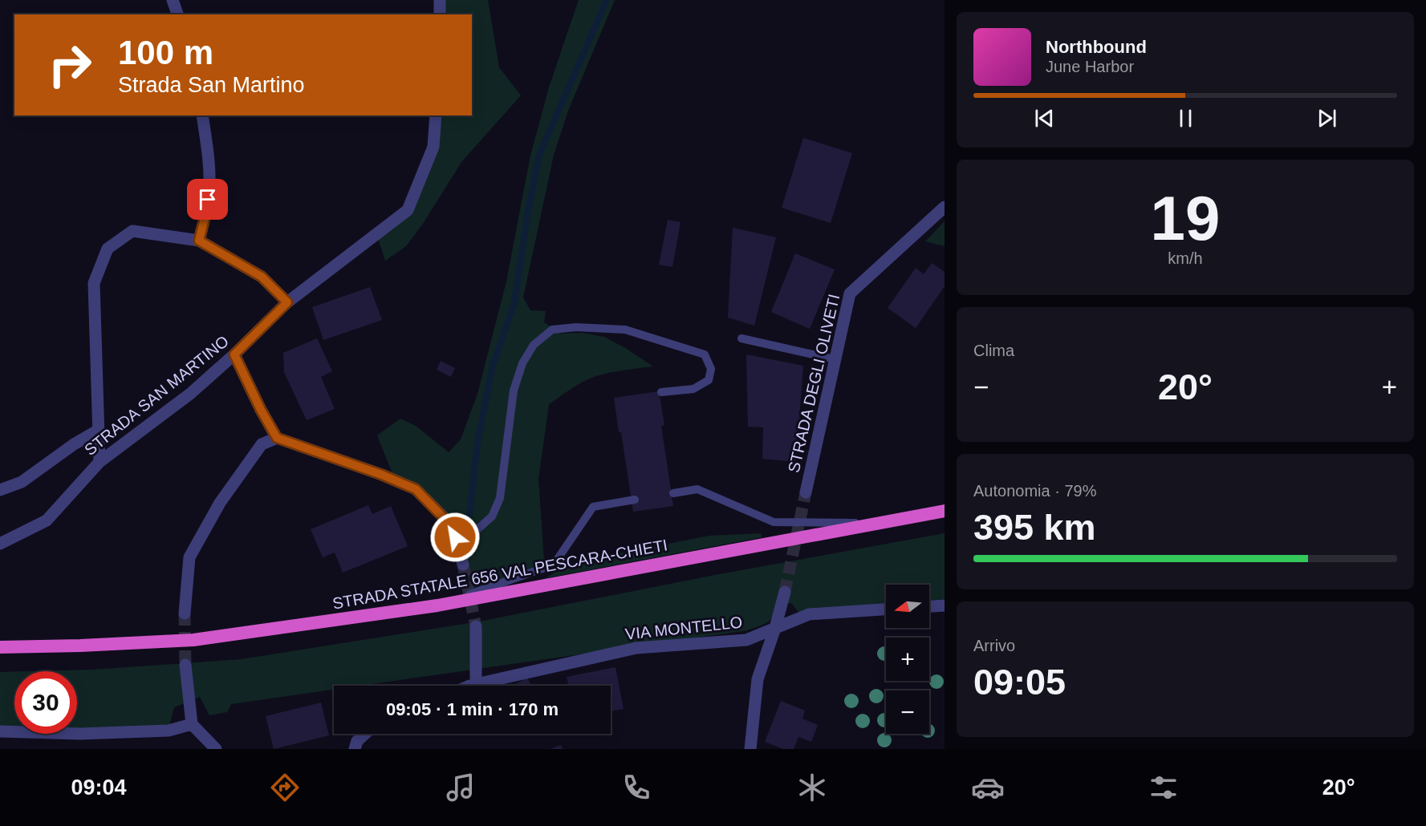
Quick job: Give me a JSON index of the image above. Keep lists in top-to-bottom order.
{
  "streets": {
    "highway": ["STRADA STATALE 656 VAL PESCARA-CHIETI"],
    "street": ["STRADA DEGLI OLIVETI", "STRADA SAN MARTINO", "VIA MONTELLO"]
  },
  "north": "left",
  "page": {
    "turn": ["100 m", "Strada San Martino"],
    "song": ["Northbound", "June Harbor"],
    "tile": [
      ["19", "km/h"],
      "Clima",
      ["Autonomia · 79%", "395 km"],
      ["Arrivo", "09:05"]
    ],
    "heat": ["−", "20°", "+"],
    "map_buttons": ["+", "−"],
    "limit": "30",
    "trip": "09:05 · 1 min · 170 m",
    "tabs": ["09:04", "20°"]
  }
}
